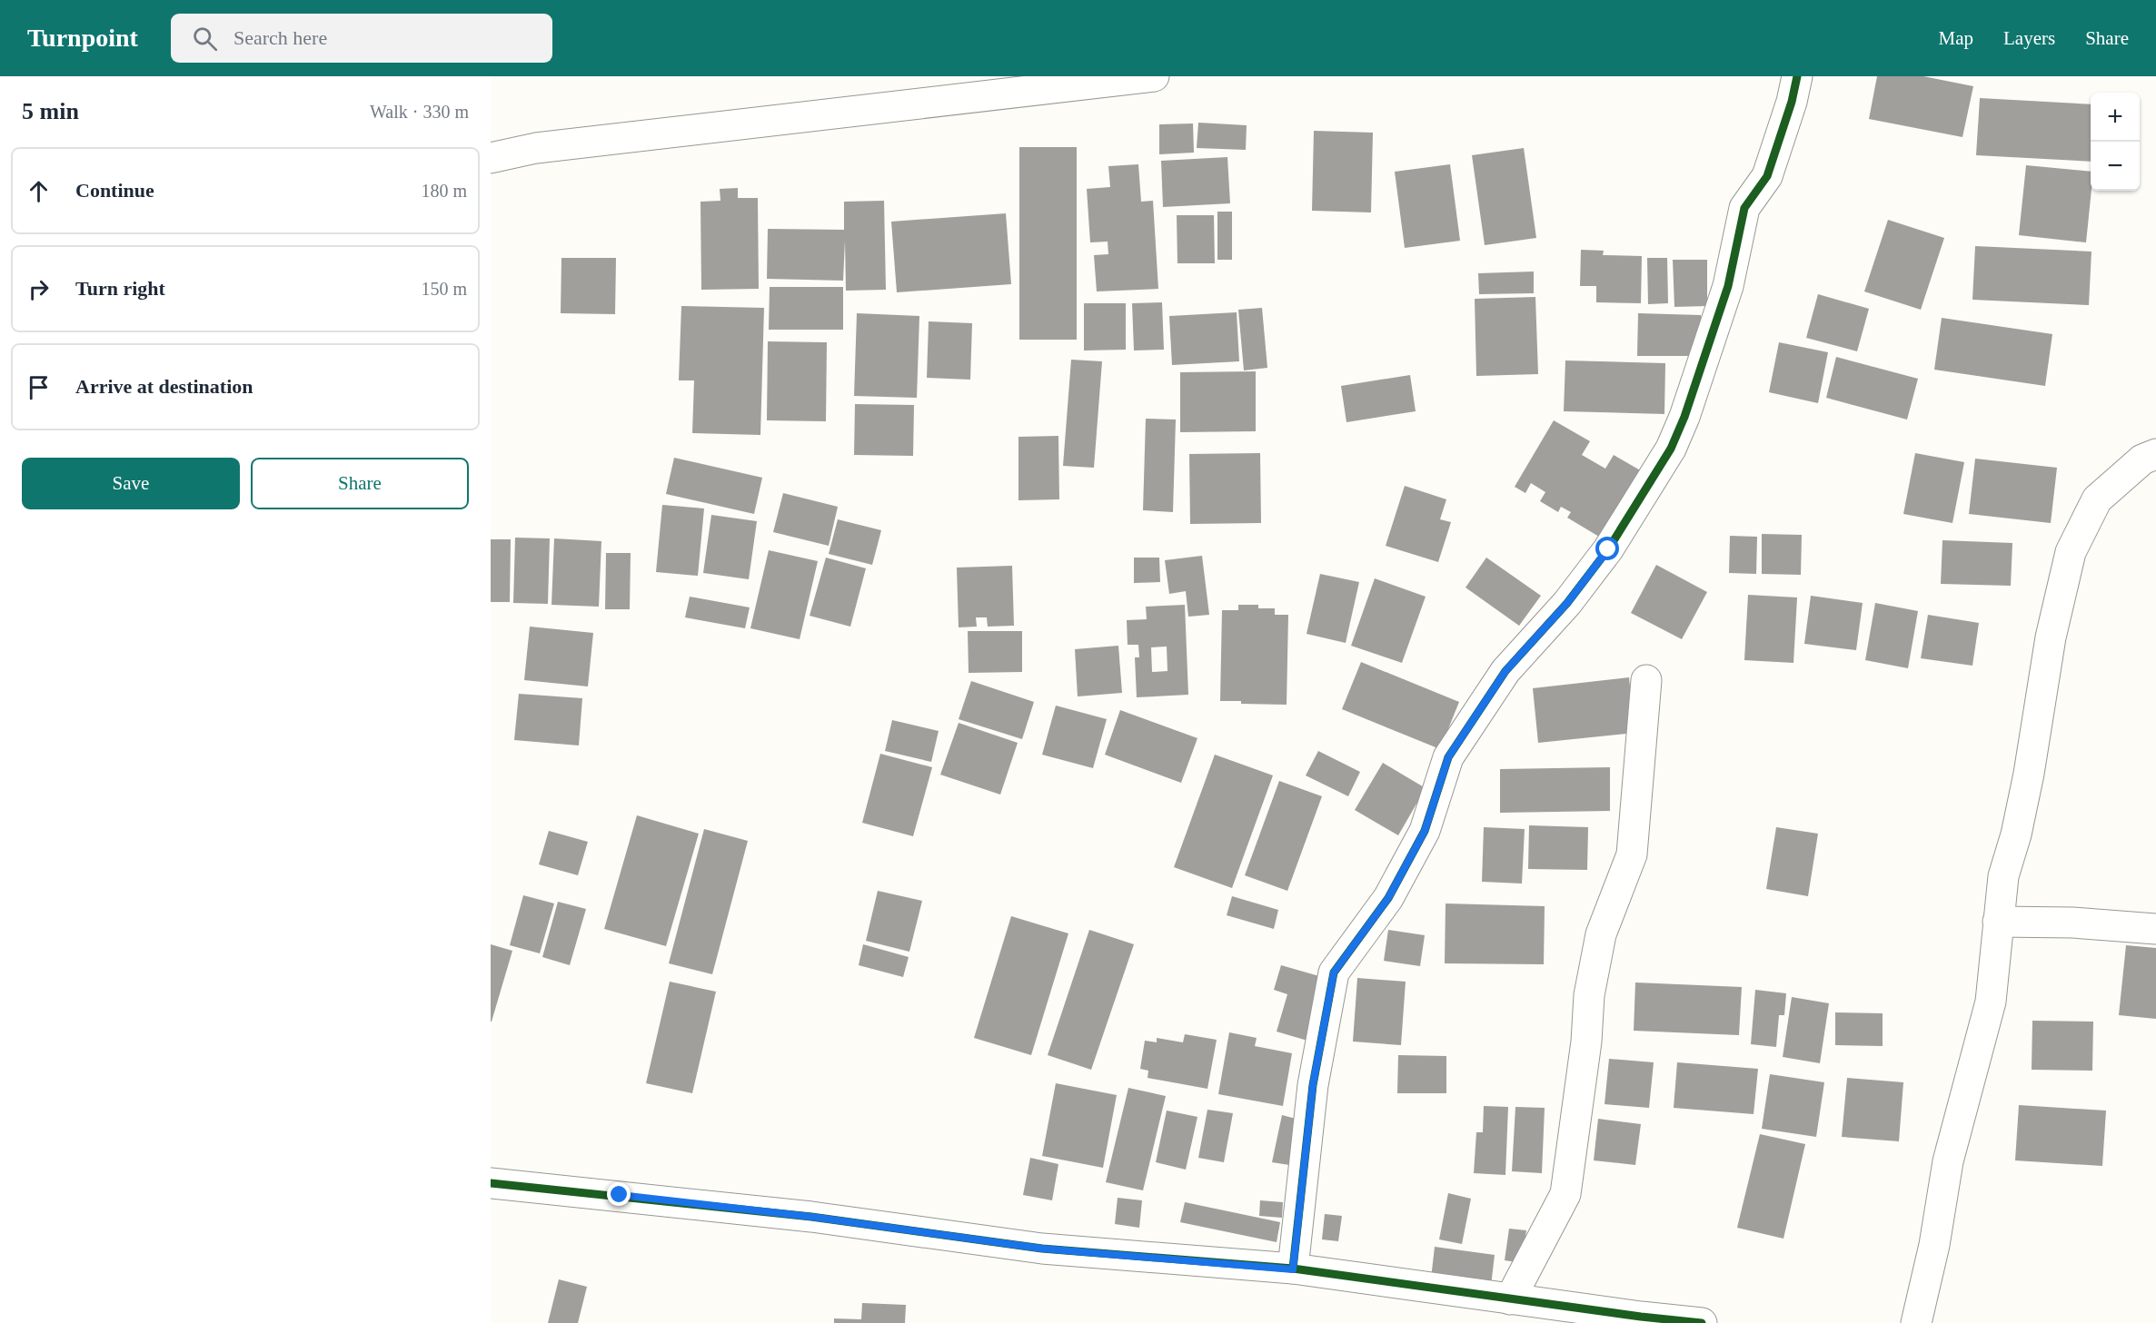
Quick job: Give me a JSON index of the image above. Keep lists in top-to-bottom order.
{
  "page": {
    "header": "Turnpoint",
    "search": "Search here",
    "nav": ["Map", "Layers", "Share"],
    "heading": ["5 min", "Walk · 330 m"],
    "map_buttons": ["+", "−"],
    "list": [
      ["Continue", "180 m"],
      ["Turn right", "150 m"],
      "Arrive at destination"
    ],
    "buttons": ["Save", "Share"]
  }
}
